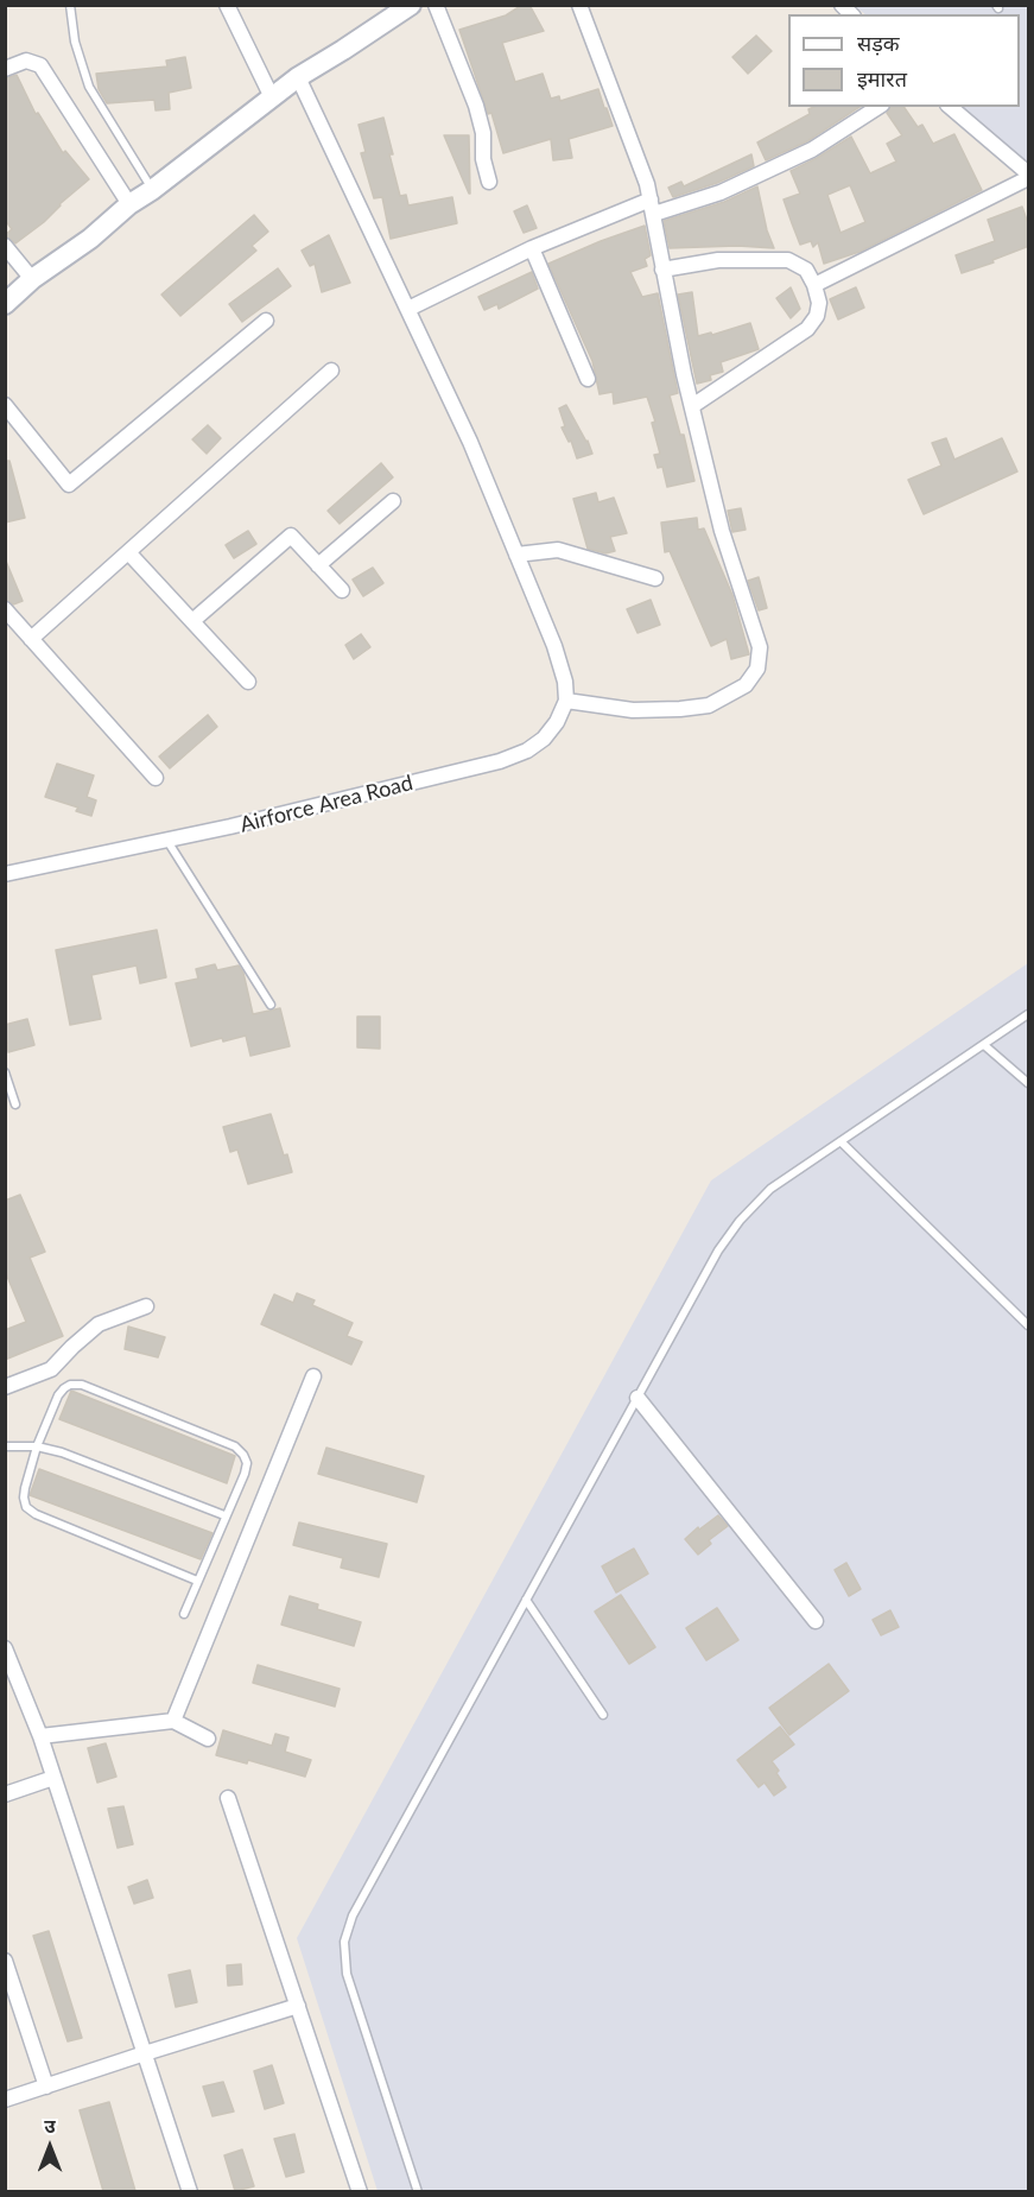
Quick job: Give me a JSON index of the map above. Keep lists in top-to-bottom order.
{
  "streets": {
    "street": ["Airforce Area Road"]
  },
  "legend": ["सड़क", "इमारत"],
  "north": "top"
}
